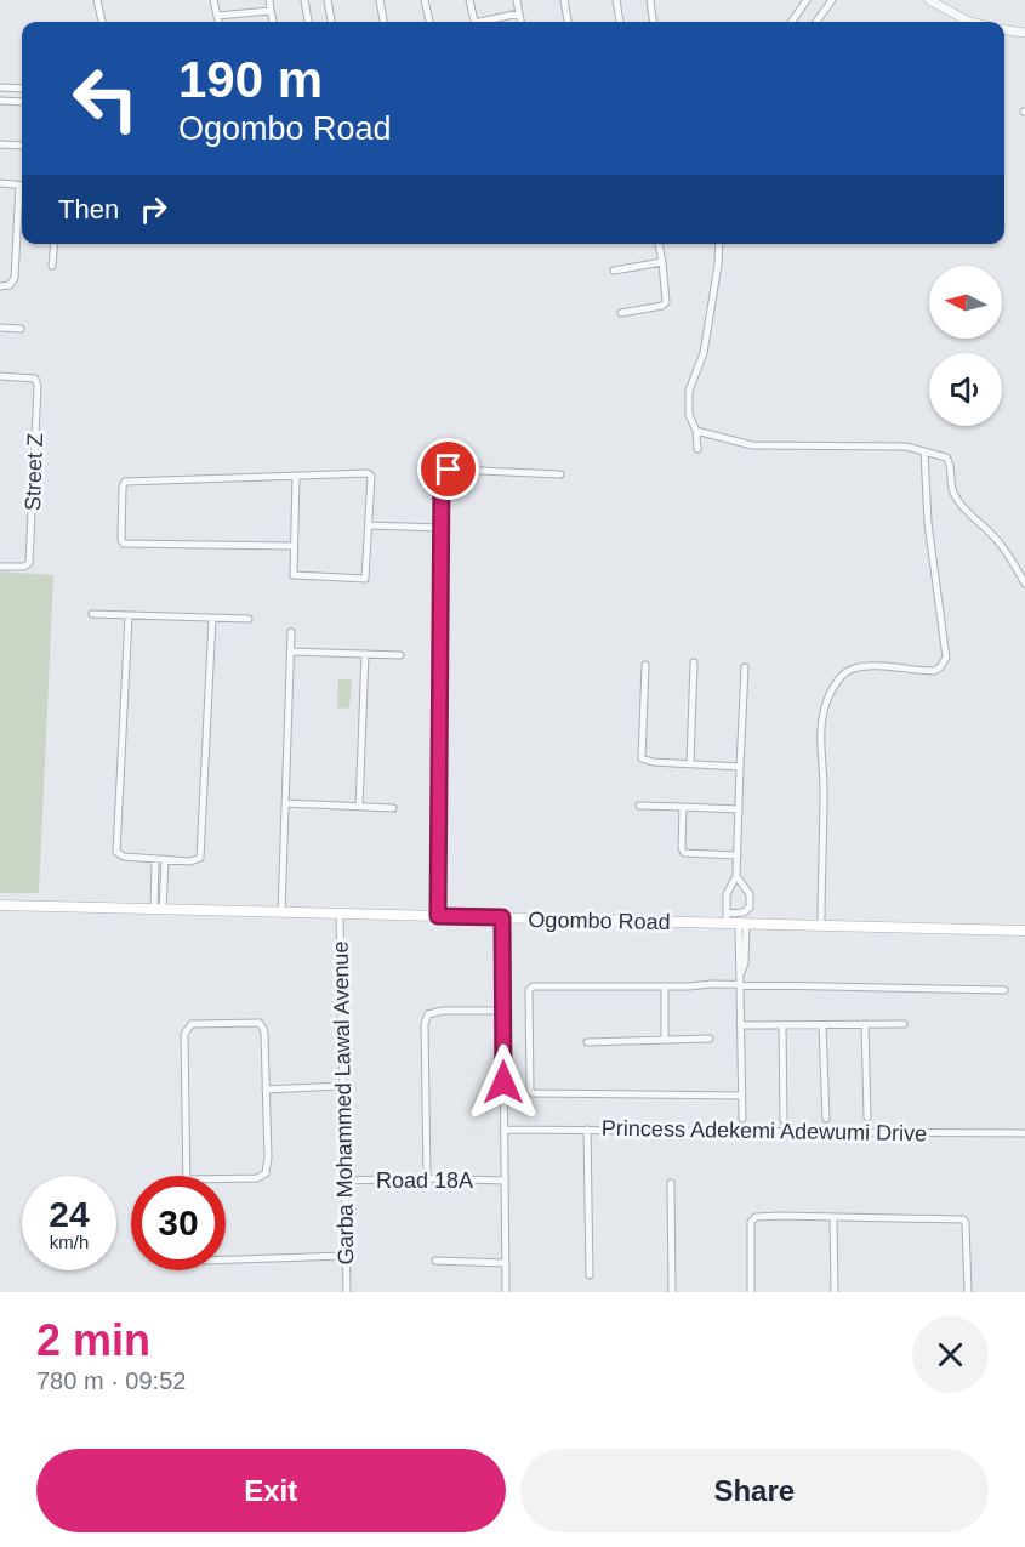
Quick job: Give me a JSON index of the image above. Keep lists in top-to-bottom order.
{
  "streets": {
    "main road": ["Ogombo Road"],
    "street": [
      "Street Z",
      "Garba Mohammed Lawal Avenue",
      "Princess Adekemi Adewumi Drive",
      "Road 18A"
    ]
  },
  "crossings": [
    ["Ogombo Road", "Garba Mohammed Lawal Avenue"],
    ["Garba Mohammed Lawal Avenue", "Road 18A"]
  ],
  "north": "left",
  "page": {
    "turn": ["190 m", "Ogombo Road"],
    "then": "Then",
    "speed": "24 km/h",
    "limit": "30",
    "heading": ["2 min", "780 m · 09:52"],
    "buttons": ["Exit", "Share"]
  }
}
